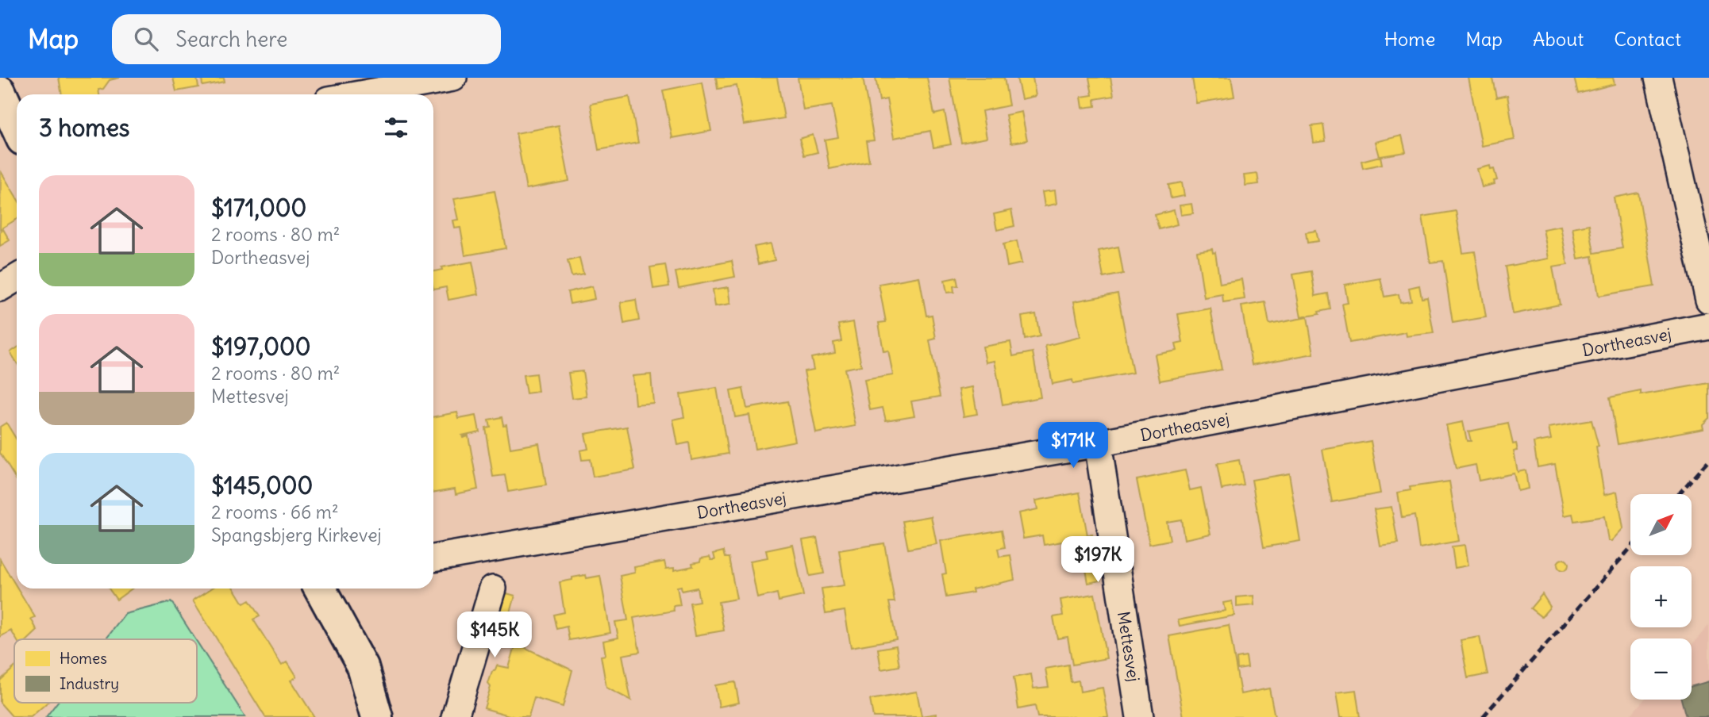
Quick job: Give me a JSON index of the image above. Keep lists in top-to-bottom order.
{
  "streets": {
    "street": ["Dortheasvej", "Mettesvej"]
  },
  "crossings": [
    ["Dortheasvej", "Mettesvej"]
  ],
  "legend": ["Homes", "Industry"],
  "north": "top right",
  "page": {
    "header": "Map",
    "search": "Search here",
    "nav": [
      "Home",
      "Map",
      "About",
      "Contact"
    ],
    "heading": "3 homes",
    "list": [
      {
        "name": "$171,000",
        "note": "2 rooms · 80 m² · Dortheasvej"
      },
      {
        "name": "$197,000",
        "note": "2 rooms · 80 m² · Mettesvej"
      },
      {
        "name": "$145,000",
        "note": "2 rooms · 66 m² · Spangsbjerg Kirkevej"
      }
    ],
    "price": ["$171K", "$197K", "$145K"],
    "map_buttons": ["+", "−"]
  }
}
